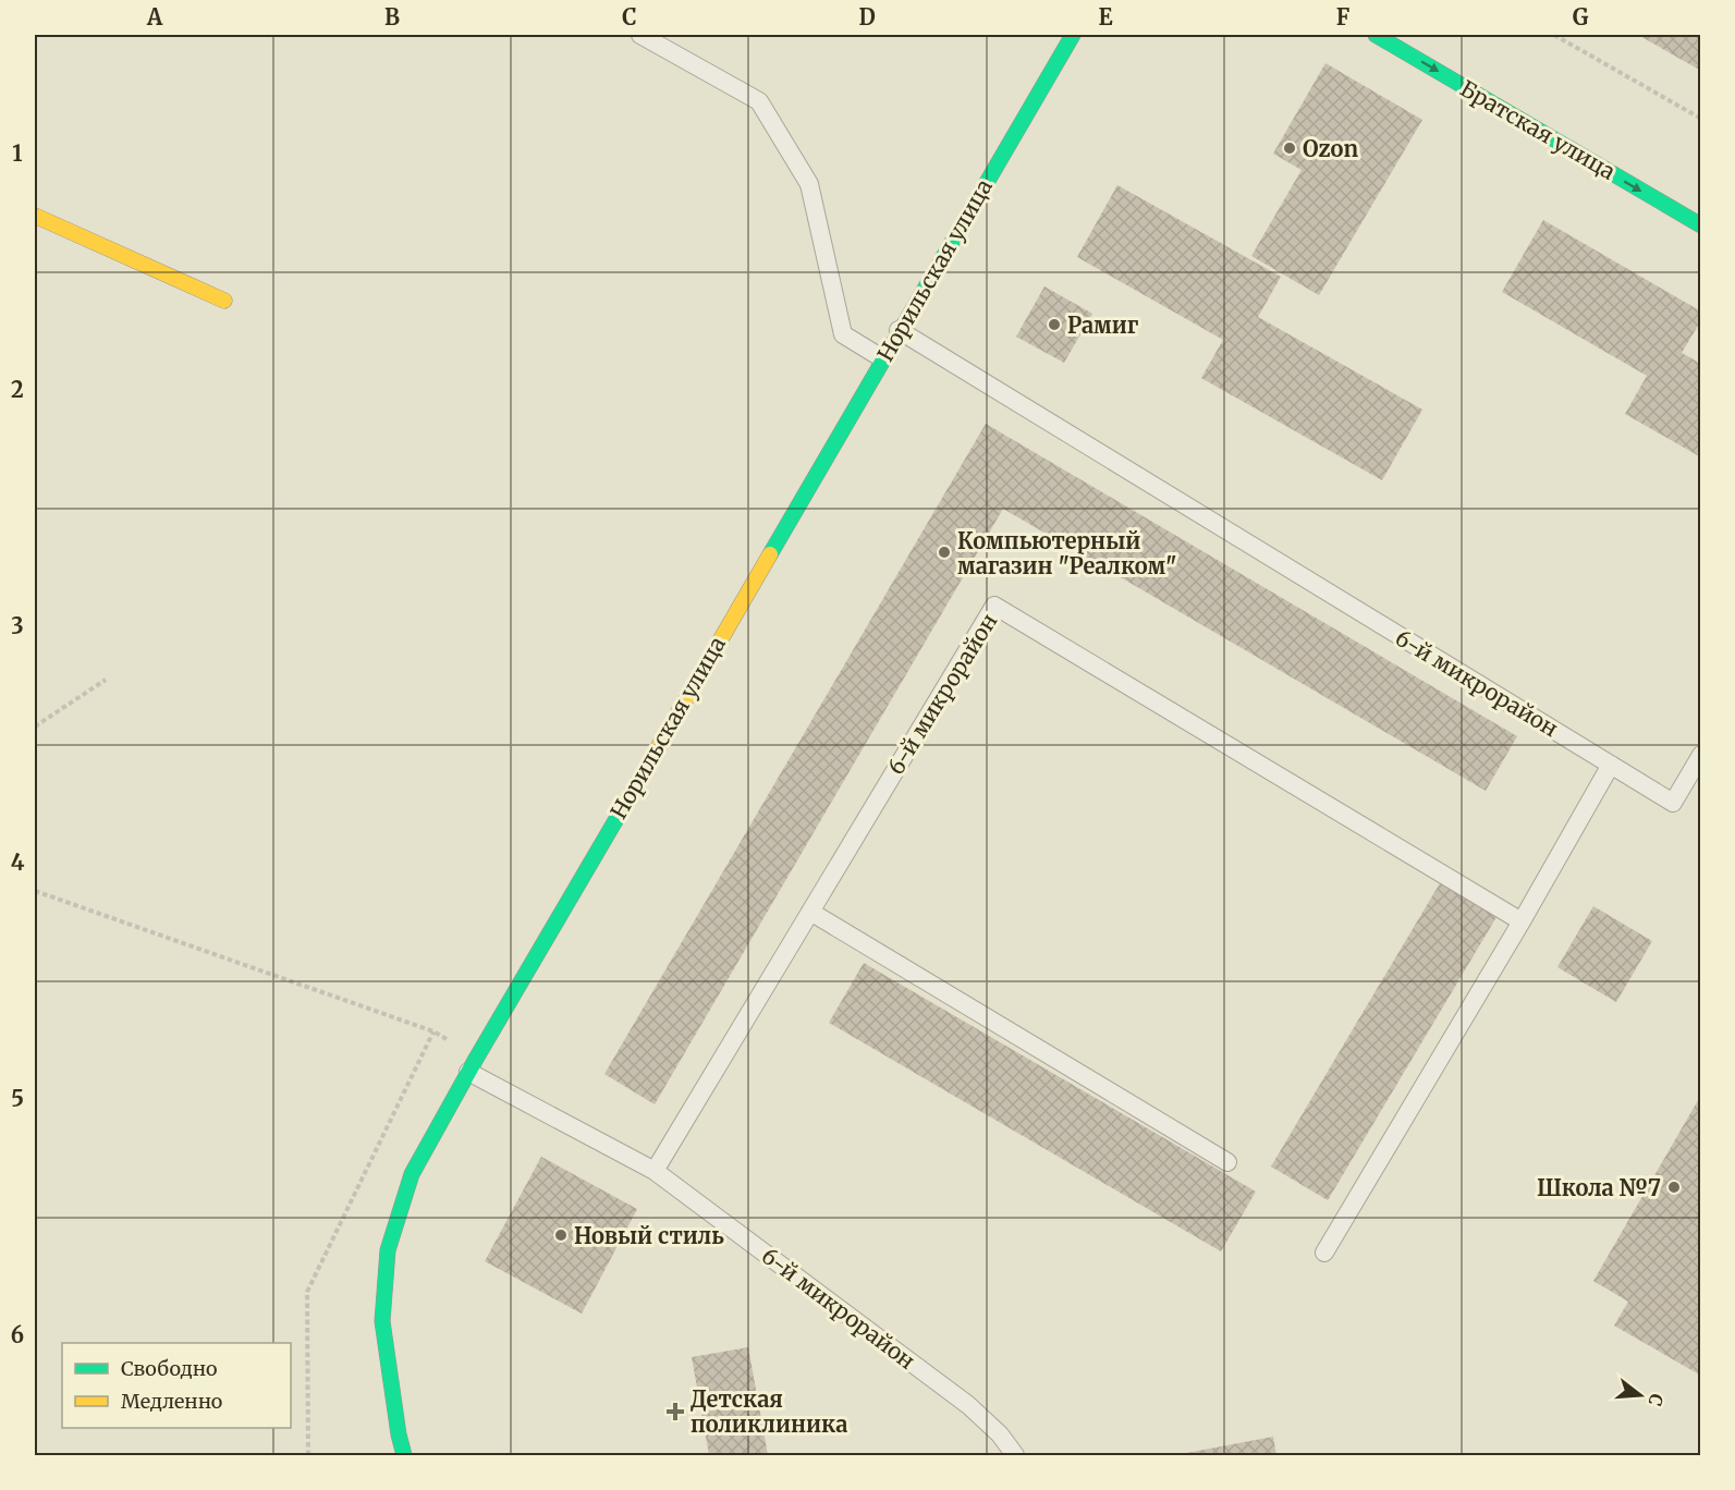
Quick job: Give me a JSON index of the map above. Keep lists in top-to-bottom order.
{
  "streets": {
    "street": ["Братская улица", "Норильская улица"],
    "lane": ["6-й микрорайон"]
  },
  "crossings": [
    ["Норильская улица", "6-й микрорайон"]
  ],
  "one_way": ["Братская улица"],
  "places": {
    "other": [
      "Ozon",
      "Рамиг",
      "Компьютерный магазин \"Реалком\"",
      "Школа №7",
      "Новый стиль"
    ],
    "health": ["Детская поликлиника"]
  },
  "legend": ["Свободно", "Медленно"],
  "north": "right",
  "grid": {
    "columns": [
      "A",
      "B",
      "C",
      "D",
      "E",
      "F",
      "G"
    ],
    "rows": [
      "1",
      "2",
      "3",
      "4",
      "5",
      "6"
    ]
  }
}
